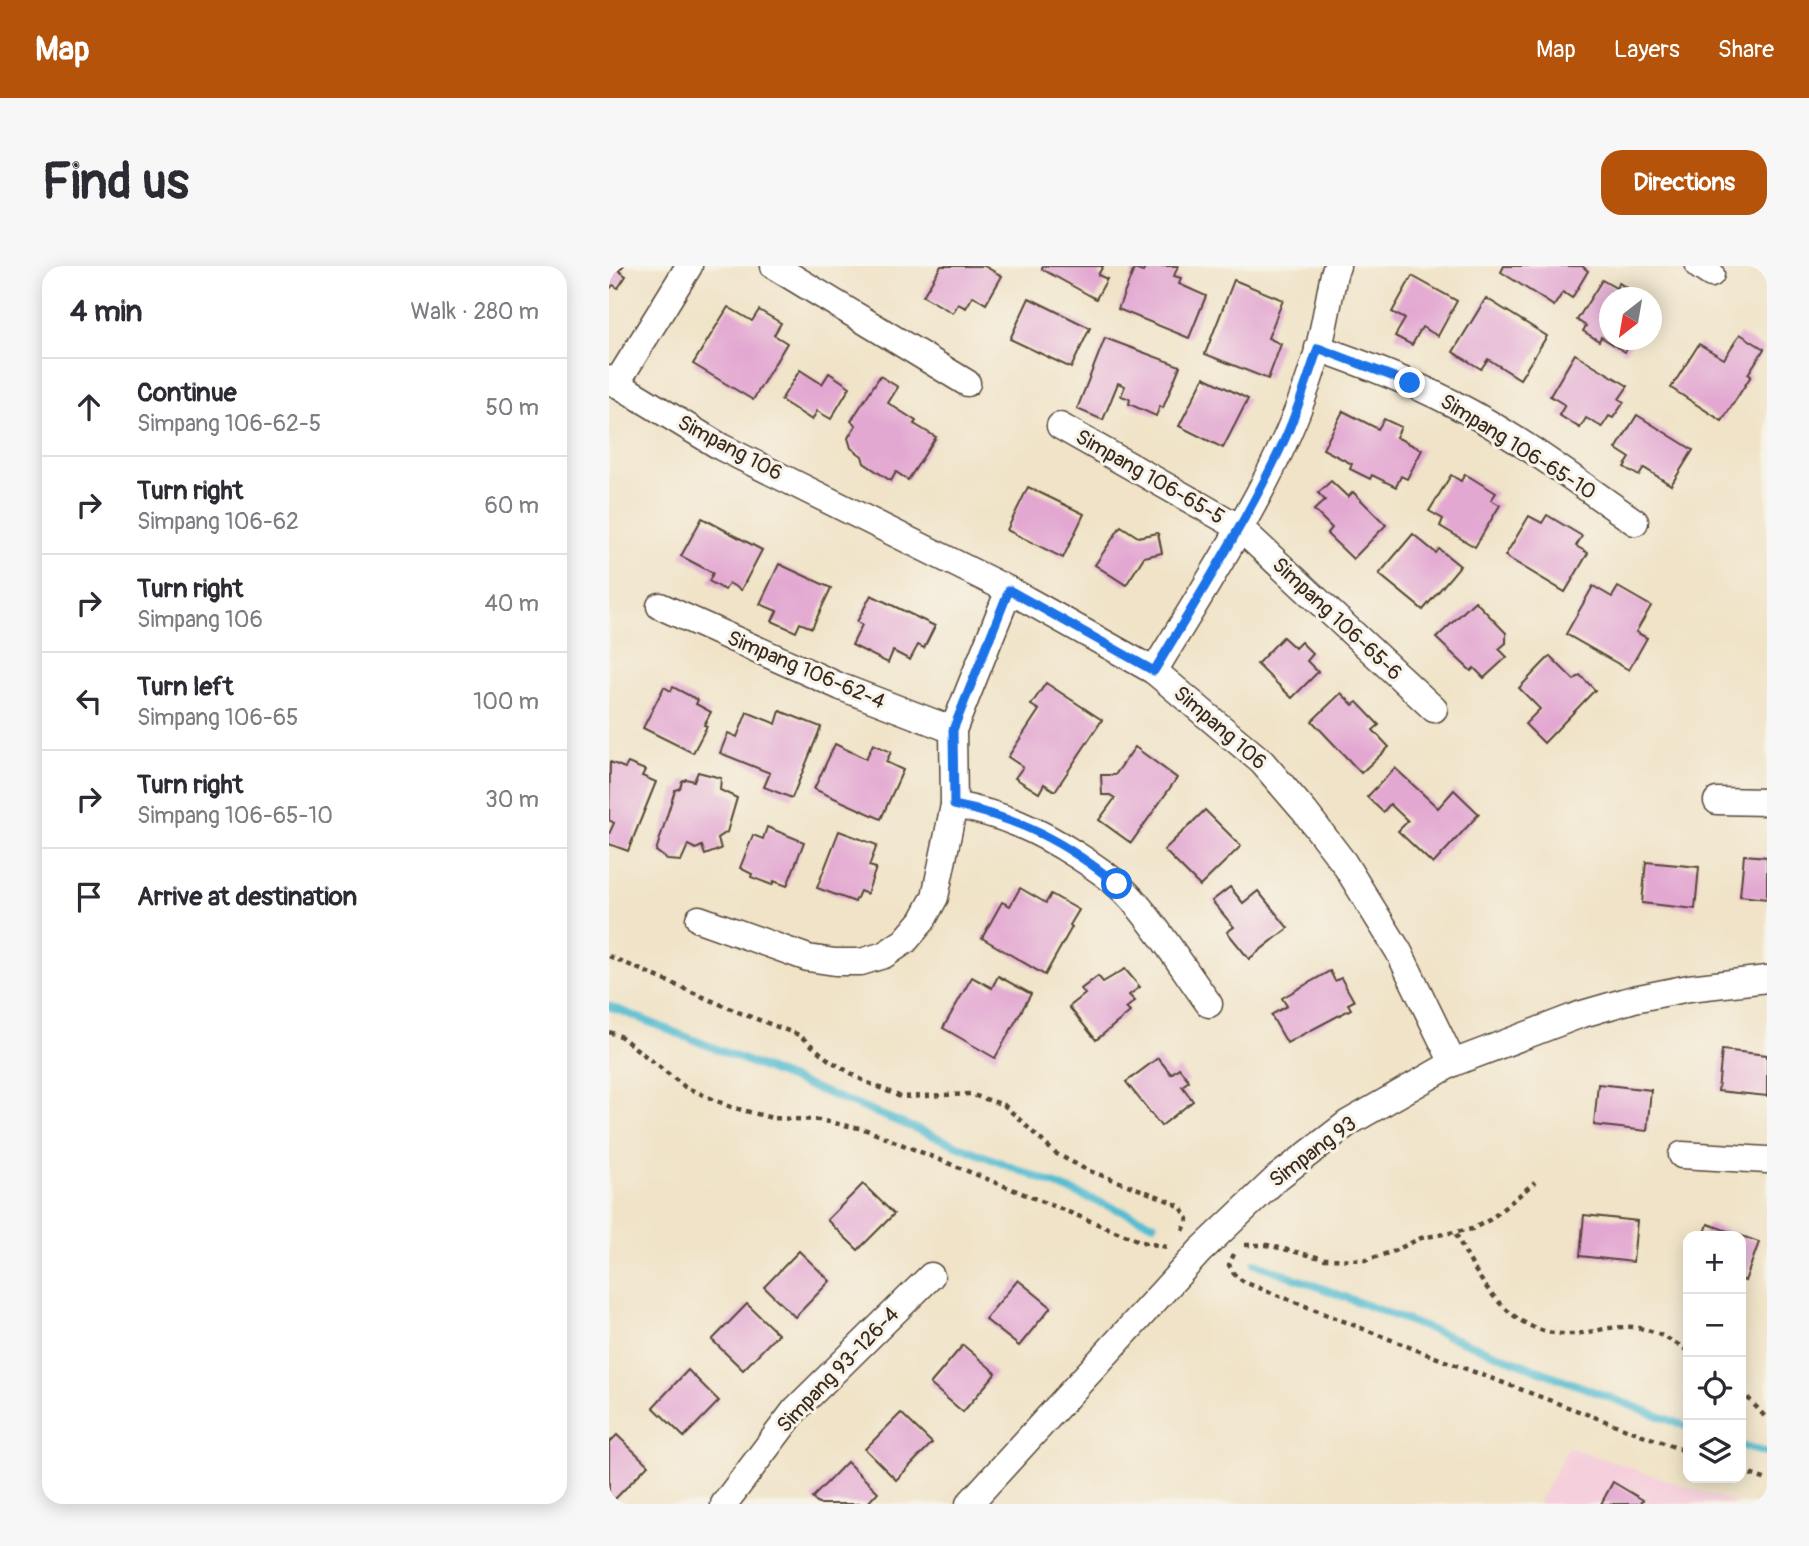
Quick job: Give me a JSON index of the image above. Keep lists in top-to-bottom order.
{
  "streets": {
    "street": [
      "Simpang 106-65-10",
      "Simpang 106",
      "Simpang 106-65-5",
      "Simpang 106-65-6",
      "Simpang 106-62-4",
      "Simpang 93",
      "Simpang 93-126-4"
    ]
  },
  "crossings": [
    ["Simpang 106", "Simpang 93"],
    ["Simpang 106-65-5", "Simpang 106-65-6"]
  ],
  "north": "bottom left",
  "page": {
    "header": "Map",
    "nav": ["Map", "Layers", "Share"],
    "buttons": "Directions",
    "title": "Find us",
    "heading": ["4 min", "Walk · 280 m"],
    "list": [
      ["Continue", "Simpang 106-62-5", "50 m"],
      ["Turn right", "Simpang 106-62", "60 m"],
      ["Turn right", "Simpang 106", "40 m"],
      ["Turn left", "Simpang 106-65", "100 m"],
      ["Turn right", "Simpang 106-65-10", "30 m"],
      "Arrive at destination"
    ],
    "map_buttons": ["+", "−"]
  }
}
